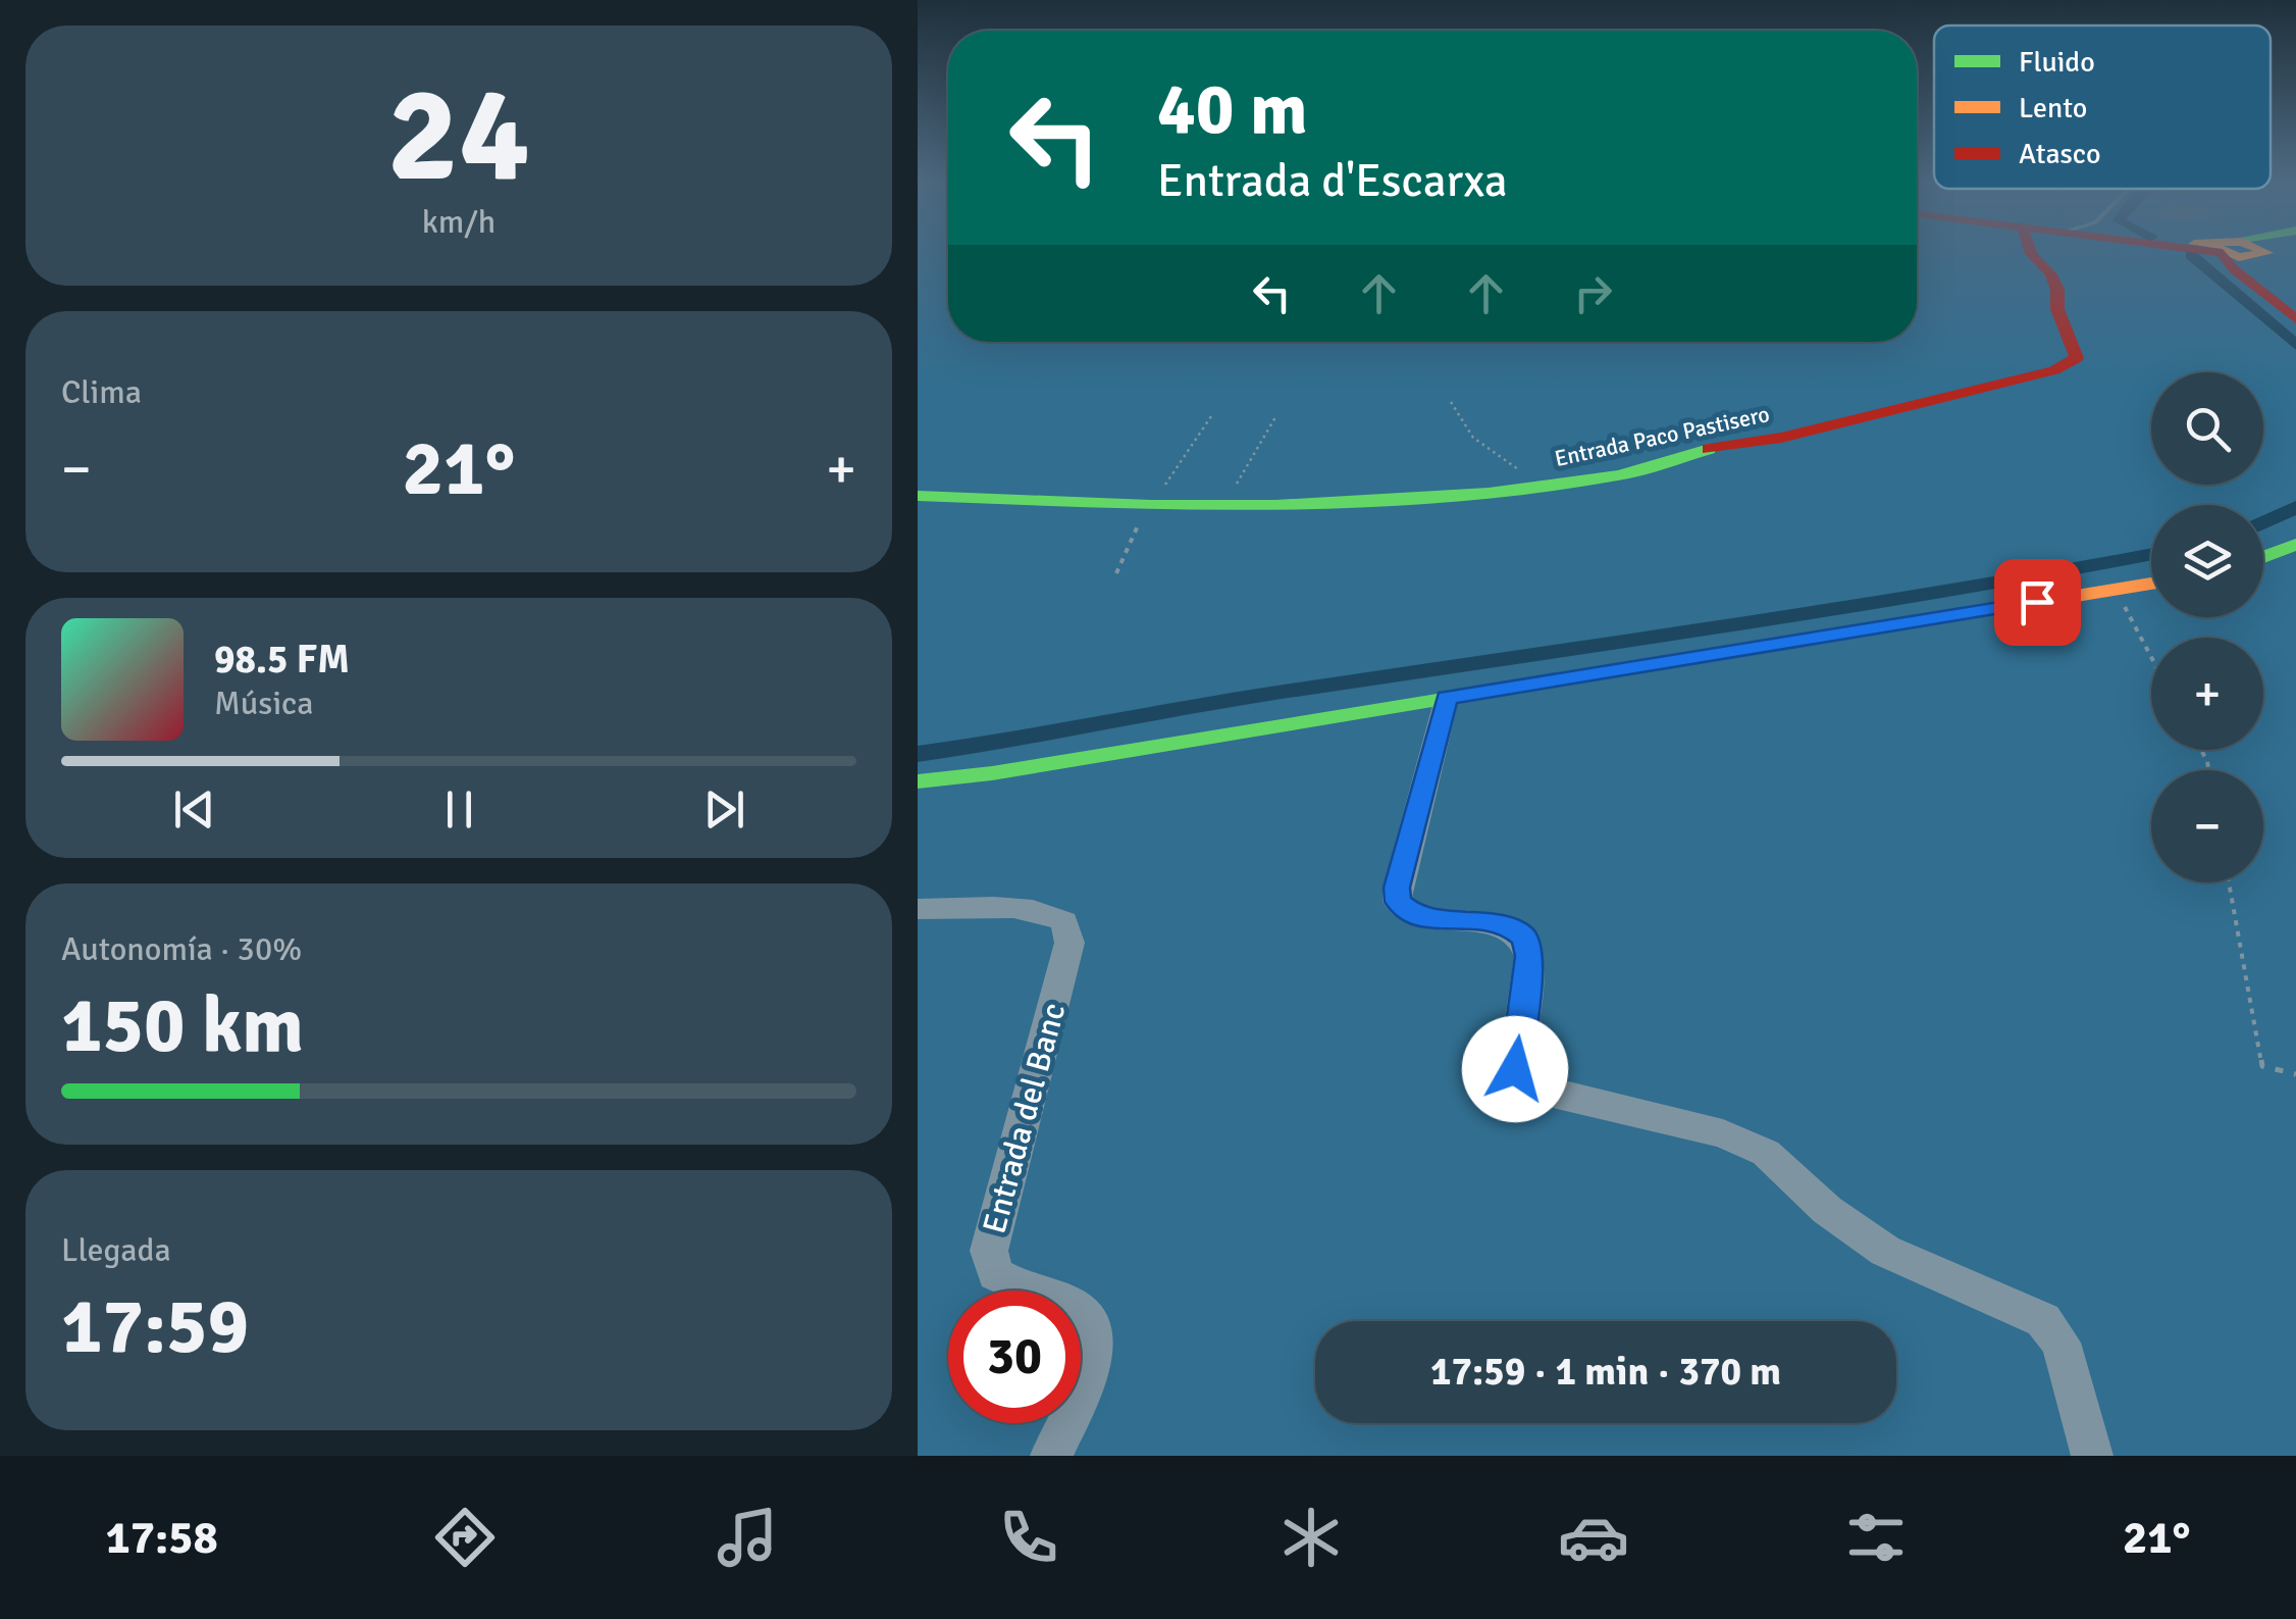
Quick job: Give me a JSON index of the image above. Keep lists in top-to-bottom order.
{
  "streets": {
    "street": ["Entrada Paco Pastisero", "Entrada del Banc"]
  },
  "legend": ["Fluido", "Lento", "Atasco"],
  "page": {
    "tile": [
      ["24", "km/h"],
      "Clima",
      ["Autonomía · 30%", "150 km"],
      ["Llegada", "17:59"]
    ],
    "turn": ["40 m", "Entrada d'Escarxa"],
    "map_buttons": ["+", "−"],
    "heat": ["−", "21°", "+"],
    "song": ["98.5 FM", "Música"],
    "limit": "30",
    "trip": "17:59 · 1 min · 370 m",
    "tabs": ["17:58", "21°"]
  }
}
